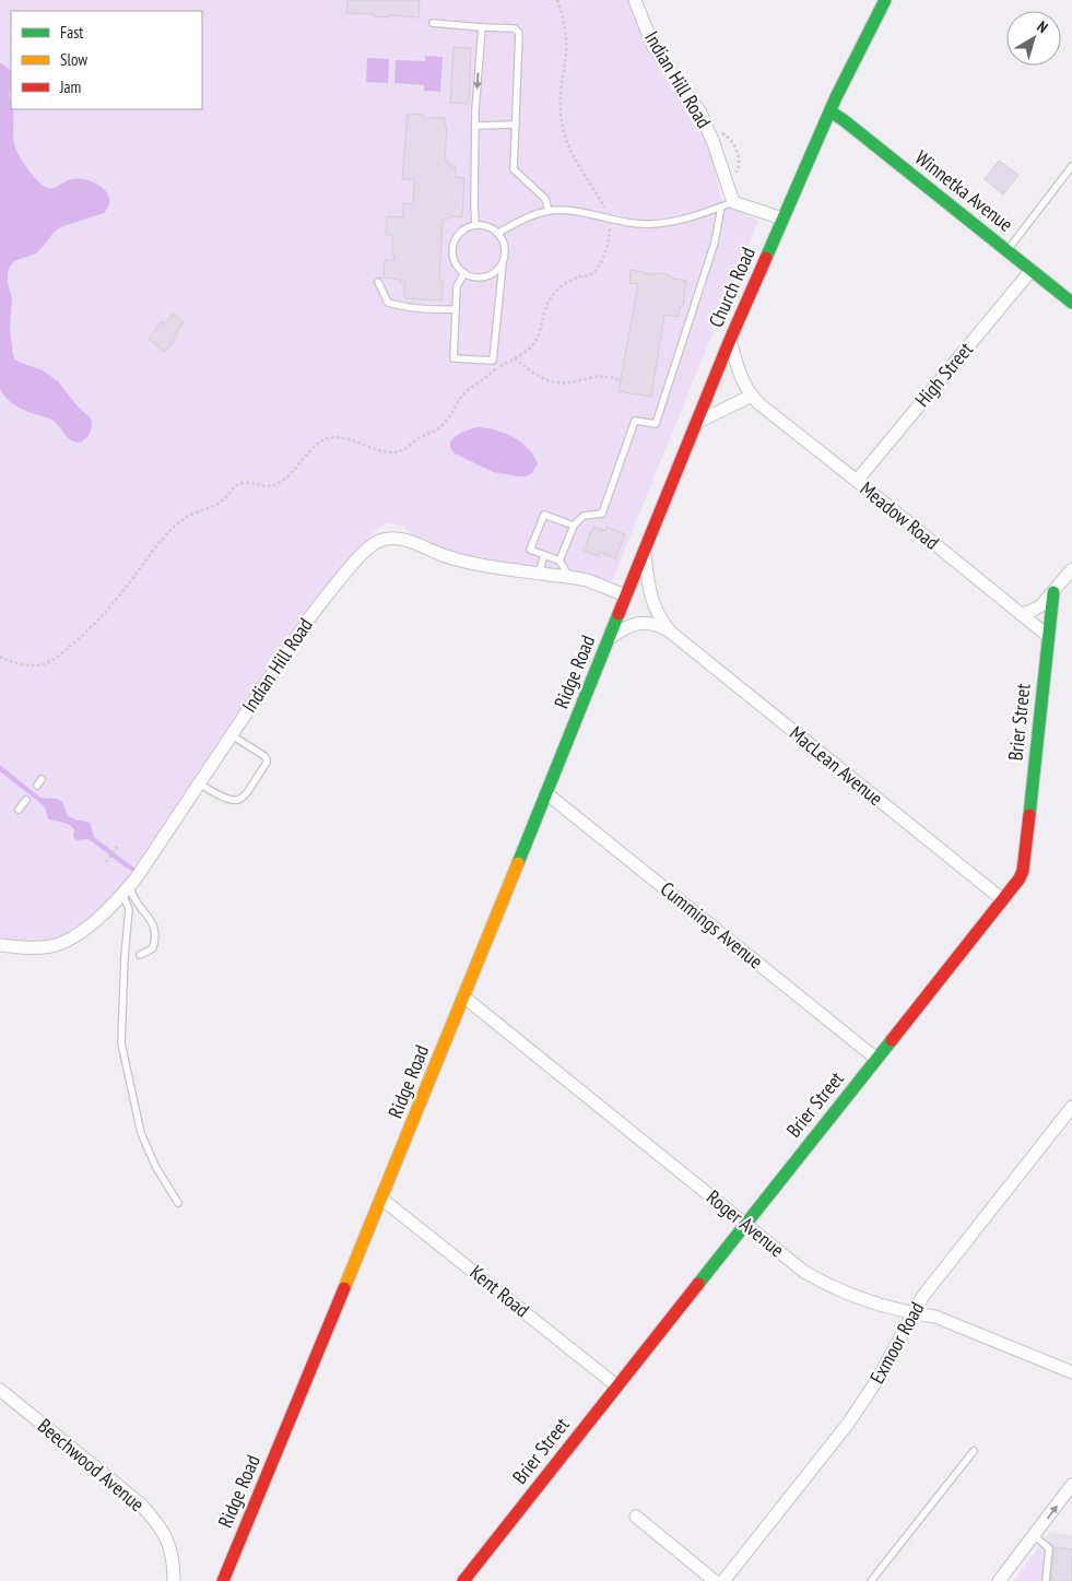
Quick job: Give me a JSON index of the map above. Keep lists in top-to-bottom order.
{
  "streets": {
    "street": [
      "Indian Hill Road",
      "Winnetka Avenue",
      "Church Road",
      "High Street",
      "Meadow Road",
      "Ridge Road",
      "Brier Street",
      "MacLean Avenue",
      "Cummings Avenue",
      "Roger Avenue",
      "Kent Road",
      "Exmoor Road",
      "Beechwood Avenue"
    ]
  },
  "crossings": [
    ["Indian Hill Road", "Church Road"],
    ["Indian Hill Road", "Ridge Road"],
    ["Winnetka Avenue", "Church Road"],
    ["Winnetka Avenue", "High Street"],
    ["Church Road", "Meadow Road"],
    ["Church Road", "Ridge Road"],
    ["Church Road", "MacLean Avenue"],
    ["High Street", "Meadow Road"],
    ["Meadow Road", "Brier Street"],
    ["Ridge Road", "MacLean Avenue"],
    ["Ridge Road", "Cummings Avenue"],
    ["Ridge Road", "Roger Avenue"],
    ["Ridge Road", "Kent Road"],
    ["Brier Street", "MacLean Avenue"],
    ["Brier Street", "Cummings Avenue"],
    ["Brier Street", "Roger Avenue"],
    ["Brier Street", "Kent Road"],
    ["Roger Avenue", "Exmoor Road"]
  ],
  "legend": ["Fast", "Slow", "Jam"],
  "north": "top right"
}
